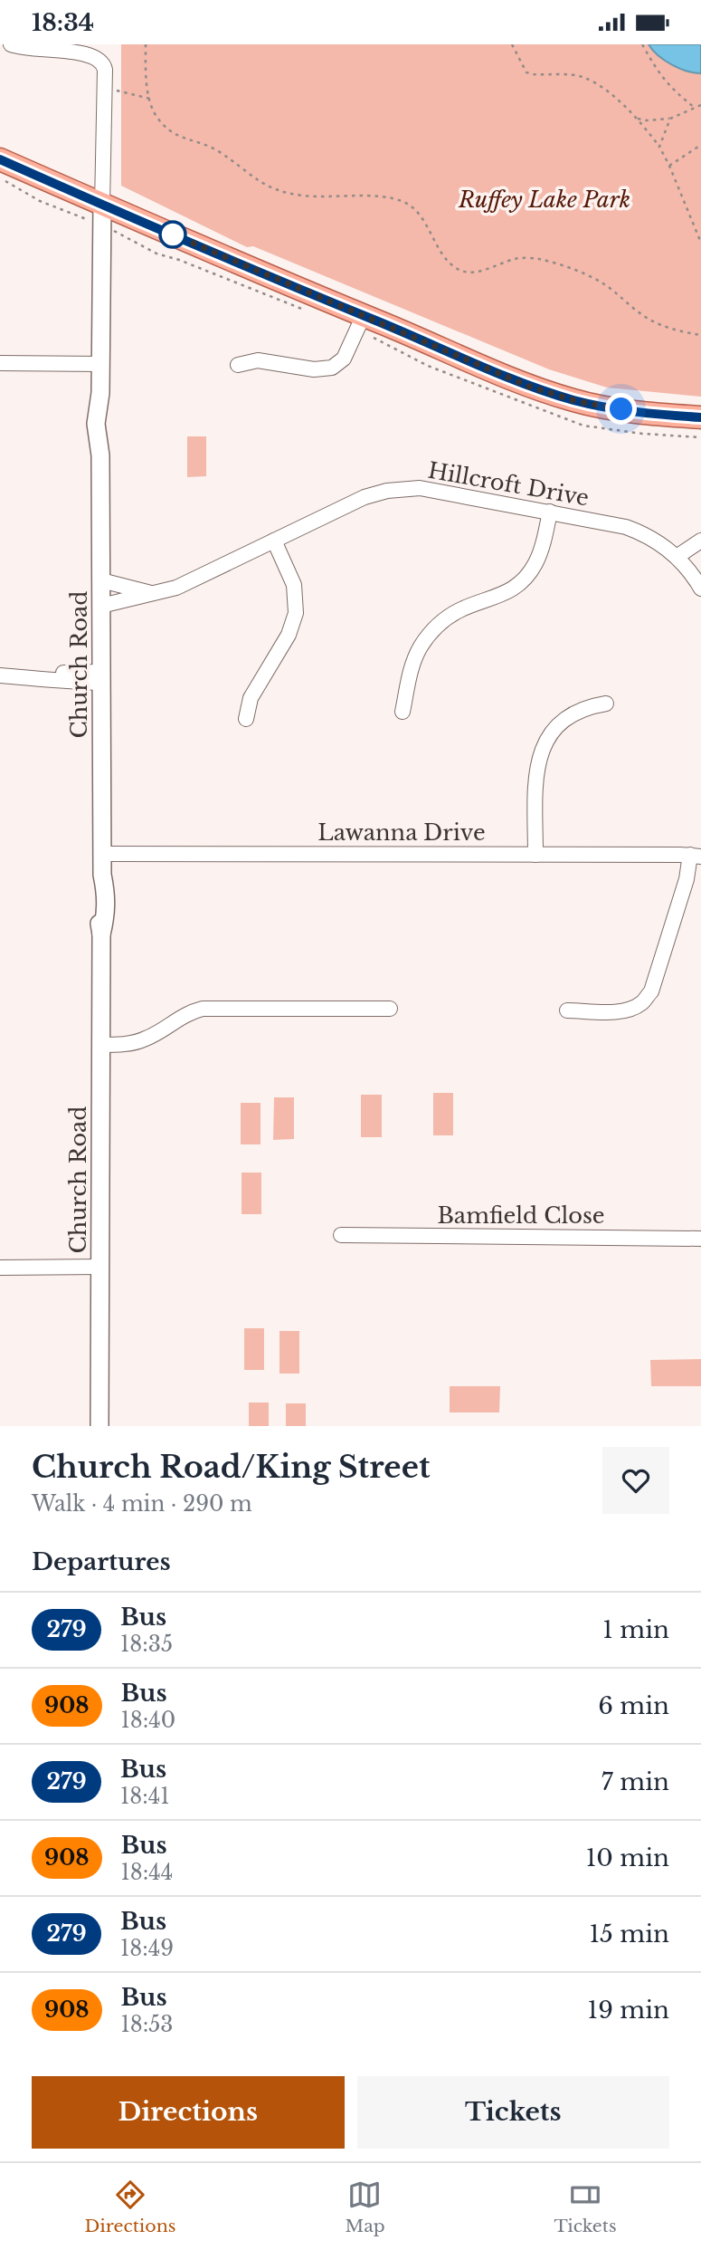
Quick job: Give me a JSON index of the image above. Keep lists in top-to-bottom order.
{
  "streets": {
    "street": [
      "Hillcroft Drive",
      "Church Road",
      "Lawanna Drive",
      "Bamfield Close"
    ]
  },
  "crossings": [
    ["Hillcroft Drive", "Church Road"],
    ["Church Road", "Lawanna Drive"]
  ],
  "parks": ["Ruffey Lake Park"],
  "lines": ["bus line 279"],
  "page": {
    "status": "18:34",
    "heading": [
      ["Church Road/King Street", "Walk · 4 min · 290 m"],
      "Departures"
    ],
    "list": [
      {
        "mark": "279",
        "name": "Bus",
        "note": "18:35",
        "value": "1 min"
      },
      {
        "mark": "908",
        "name": "Bus",
        "note": "18:40",
        "value": "6 min"
      },
      {
        "mark": "279",
        "name": "Bus",
        "note": "18:41",
        "value": "7 min"
      },
      {
        "mark": "908",
        "name": "Bus",
        "note": "18:44",
        "value": "10 min"
      },
      {
        "mark": "279",
        "name": "Bus",
        "note": "18:49",
        "value": "15 min"
      },
      {
        "mark": "908",
        "name": "Bus",
        "note": "18:53",
        "value": "19 min"
      }
    ],
    "buttons": ["Directions", "Tickets"],
    "tabs": ["Directions", "Map", "Tickets"]
  }
}
